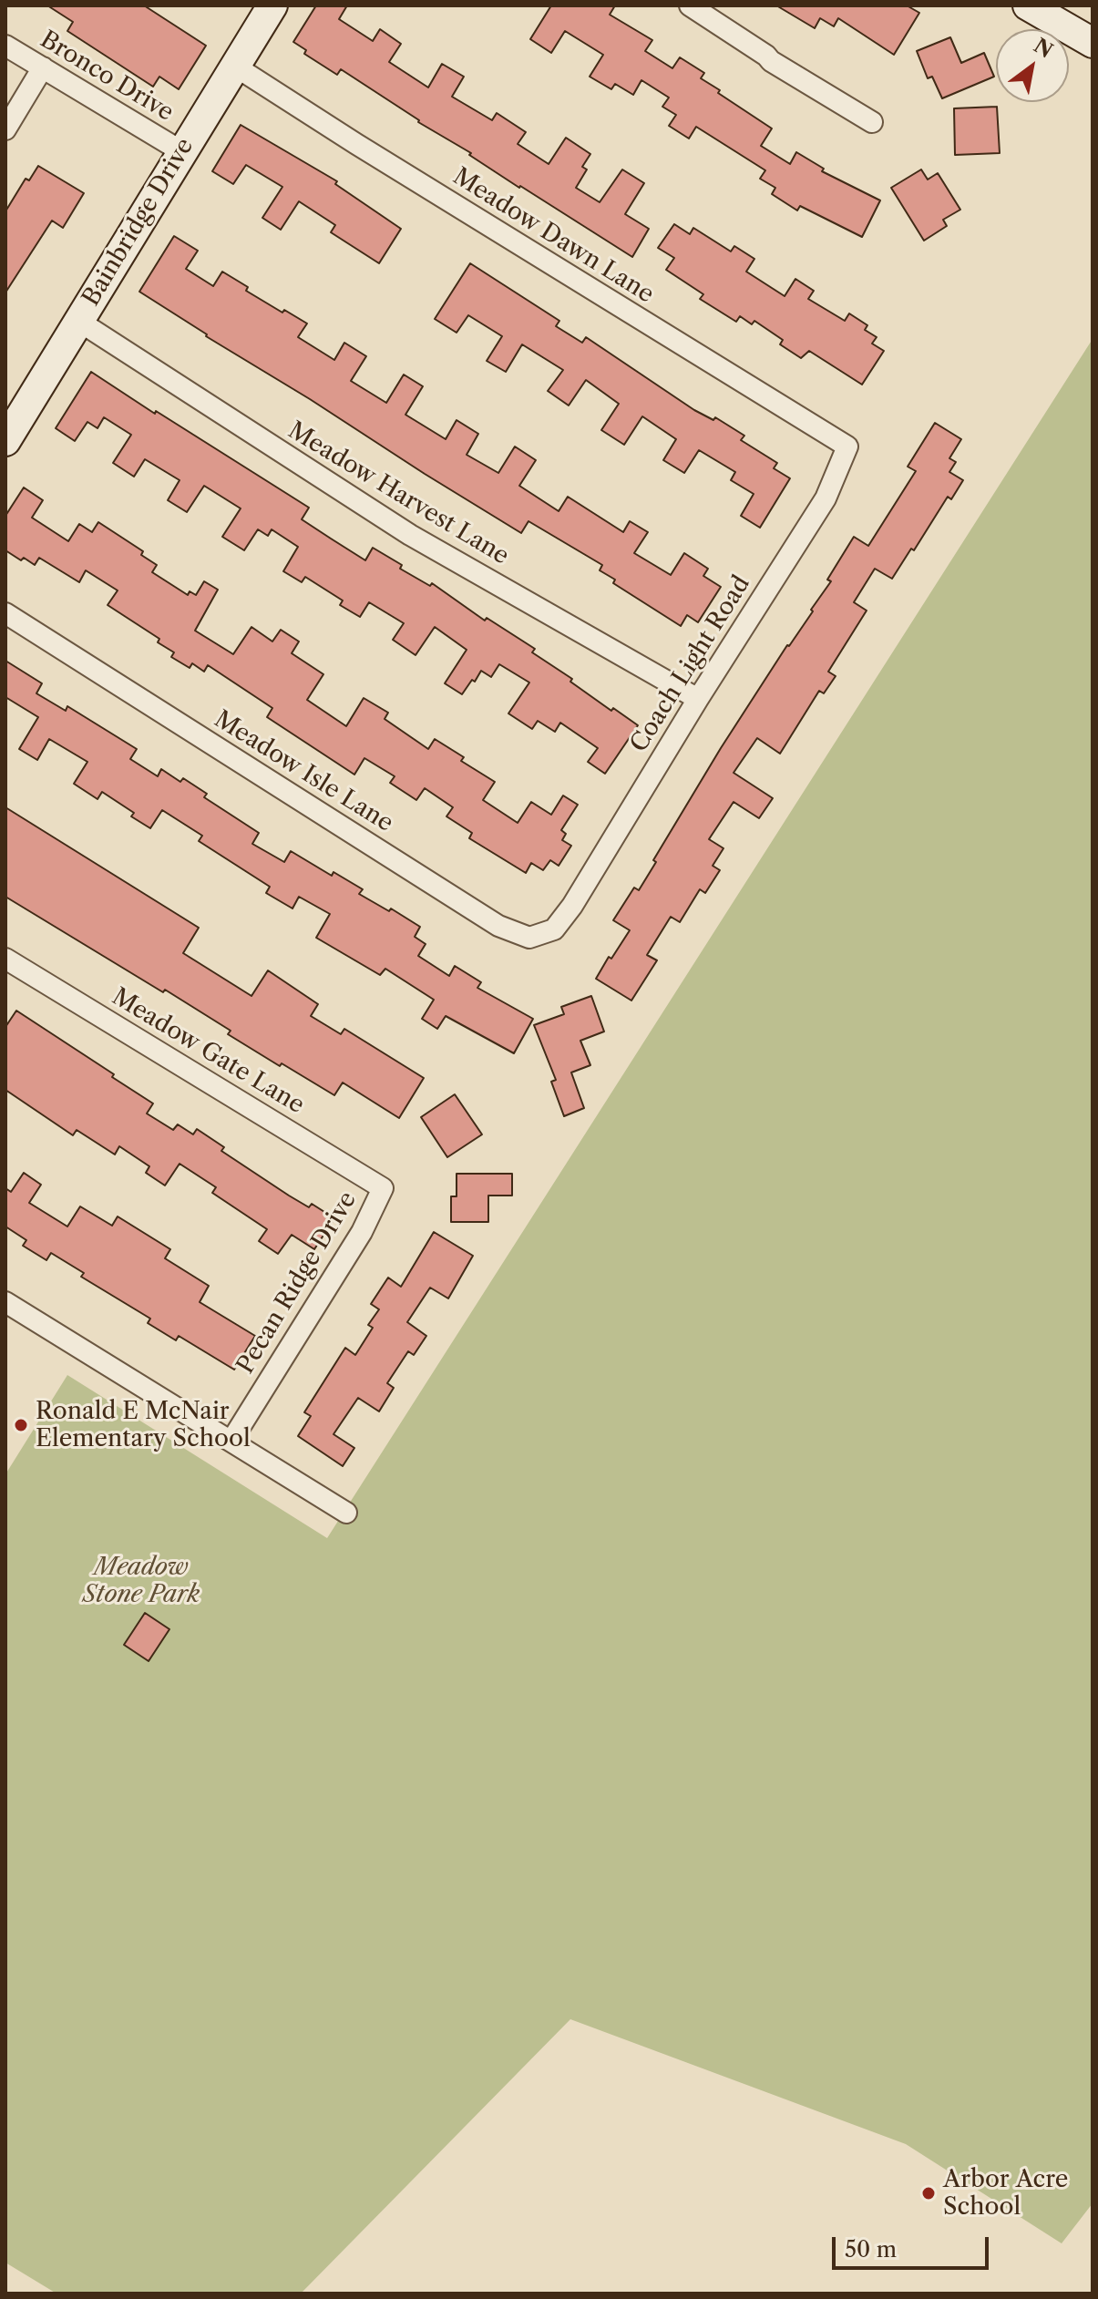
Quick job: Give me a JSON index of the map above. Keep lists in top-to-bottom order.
{
  "streets": {
    "street": [
      "Bronco Drive",
      "Bainbridge Drive",
      "Meadow Dawn Lane",
      "Meadow Harvest Lane",
      "Coach Light Road",
      "Meadow Isle Lane",
      "Meadow Gate Lane",
      "Pecan Ridge Drive"
    ]
  },
  "crossings": [
    ["Bronco Drive", "Bainbridge Drive"],
    ["Bainbridge Drive", "Meadow Dawn Lane"],
    ["Bainbridge Drive", "Meadow Harvest Lane"],
    ["Meadow Dawn Lane", "Coach Light Road"],
    ["Meadow Harvest Lane", "Coach Light Road"],
    ["Coach Light Road", "Meadow Isle Lane"],
    ["Meadow Gate Lane", "Pecan Ridge Drive"]
  ],
  "parks": ["Meadow Stone Park"],
  "places": ["Ronald E McNair Elementary School", "Arbor Acre School"],
  "scale_bar": "50 m",
  "north": "top right"
}
